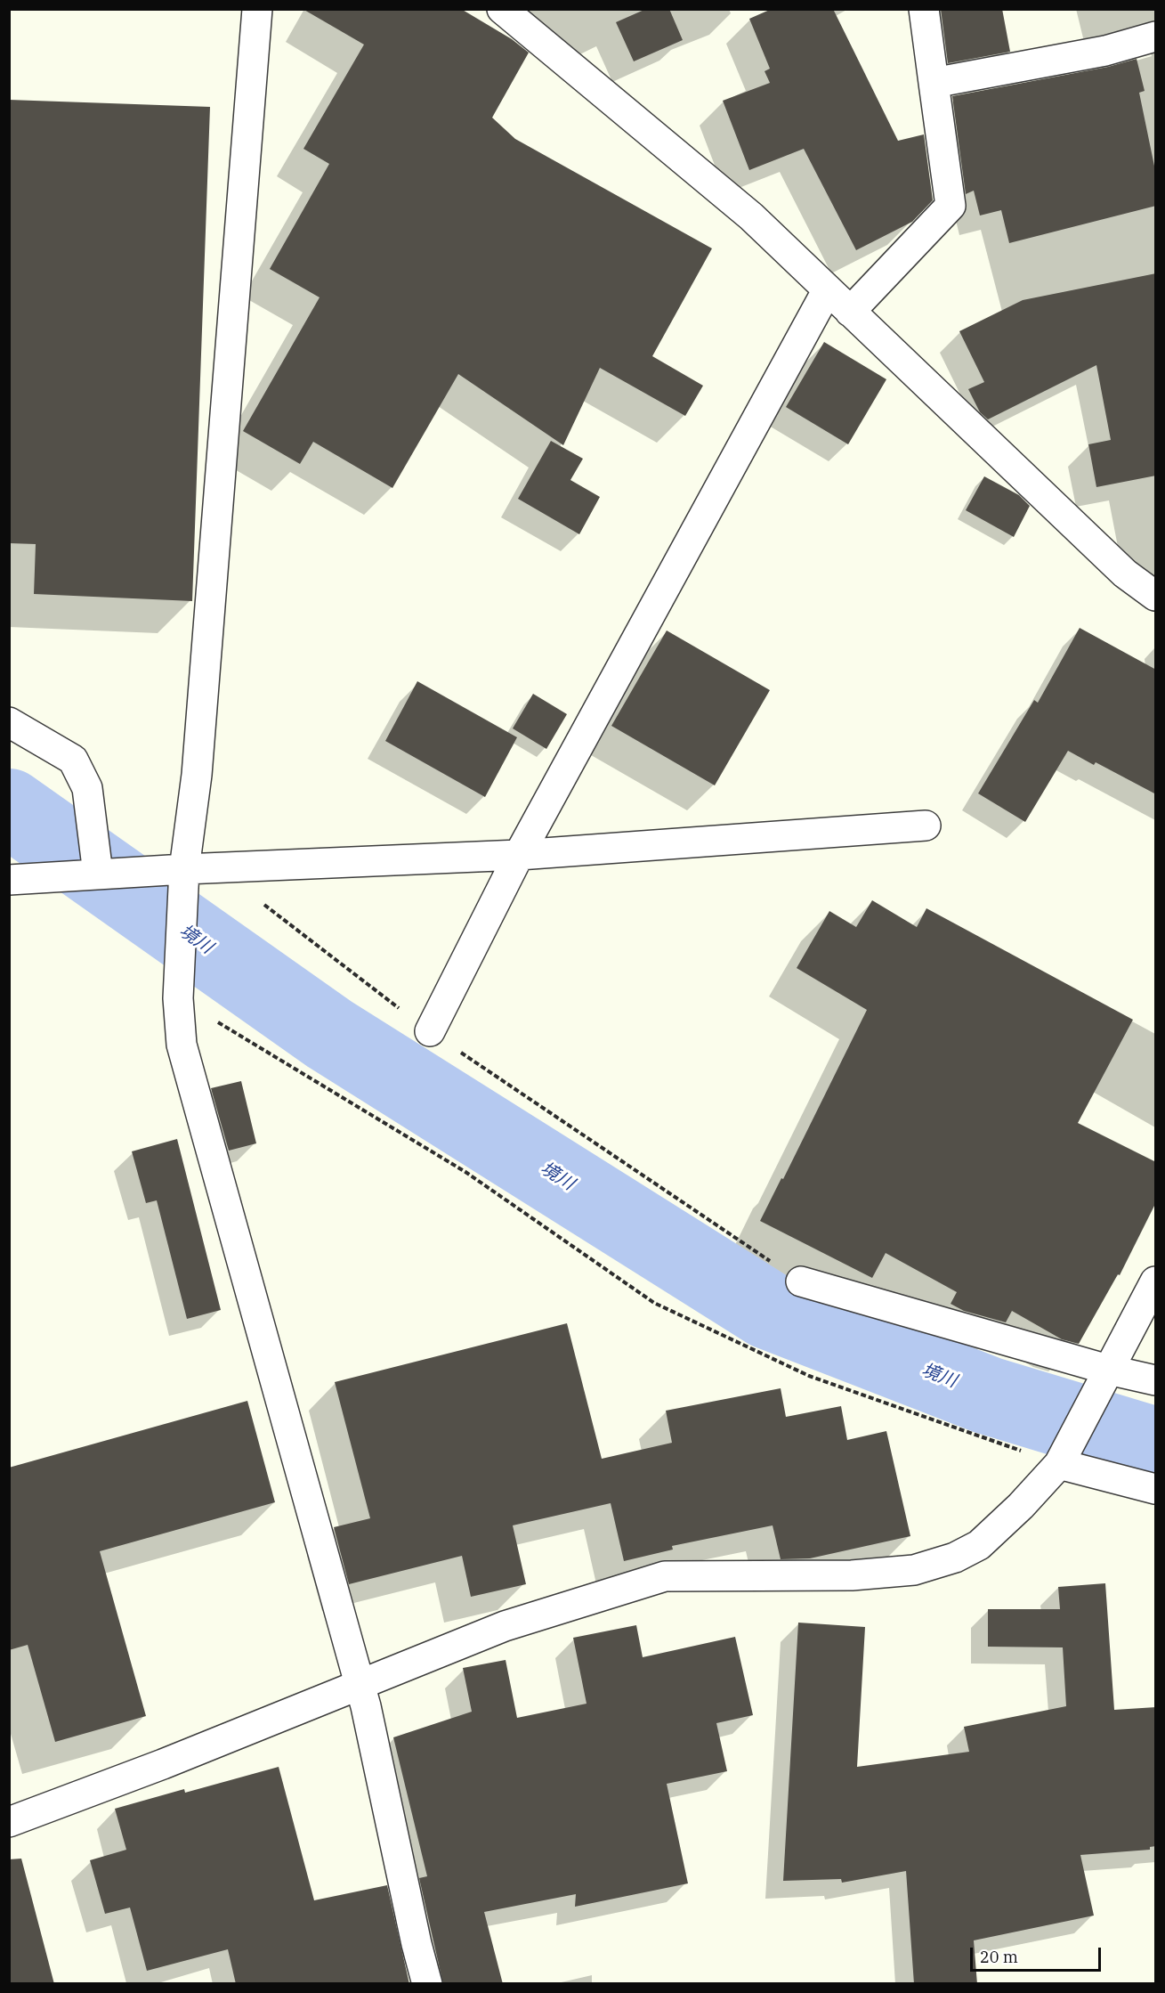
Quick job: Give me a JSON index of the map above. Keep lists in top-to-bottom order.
{
  "water": ["境川"],
  "scale_bar": "20 m"
}
